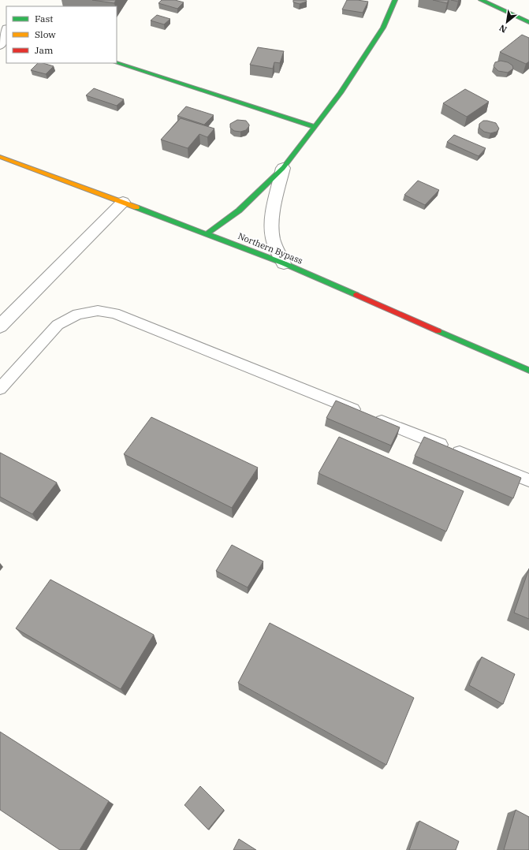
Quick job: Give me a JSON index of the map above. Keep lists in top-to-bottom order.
{
  "streets": {
    "street": ["Northern Bypass"]
  },
  "legend": ["Fast", "Slow", "Jam"],
  "north": "bottom left"
}
